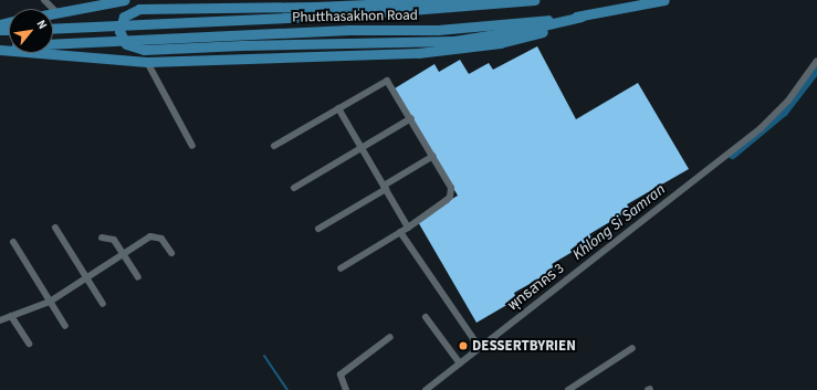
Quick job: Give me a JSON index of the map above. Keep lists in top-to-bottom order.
{
  "streets": {
    "main road": ["Phutthasakhon Road"],
    "street": ["พุทธสาคร 3"]
  },
  "water": ["Khlong Si Samran"],
  "places": ["DESSERTBYRIEN"],
  "north": "top right"
}
